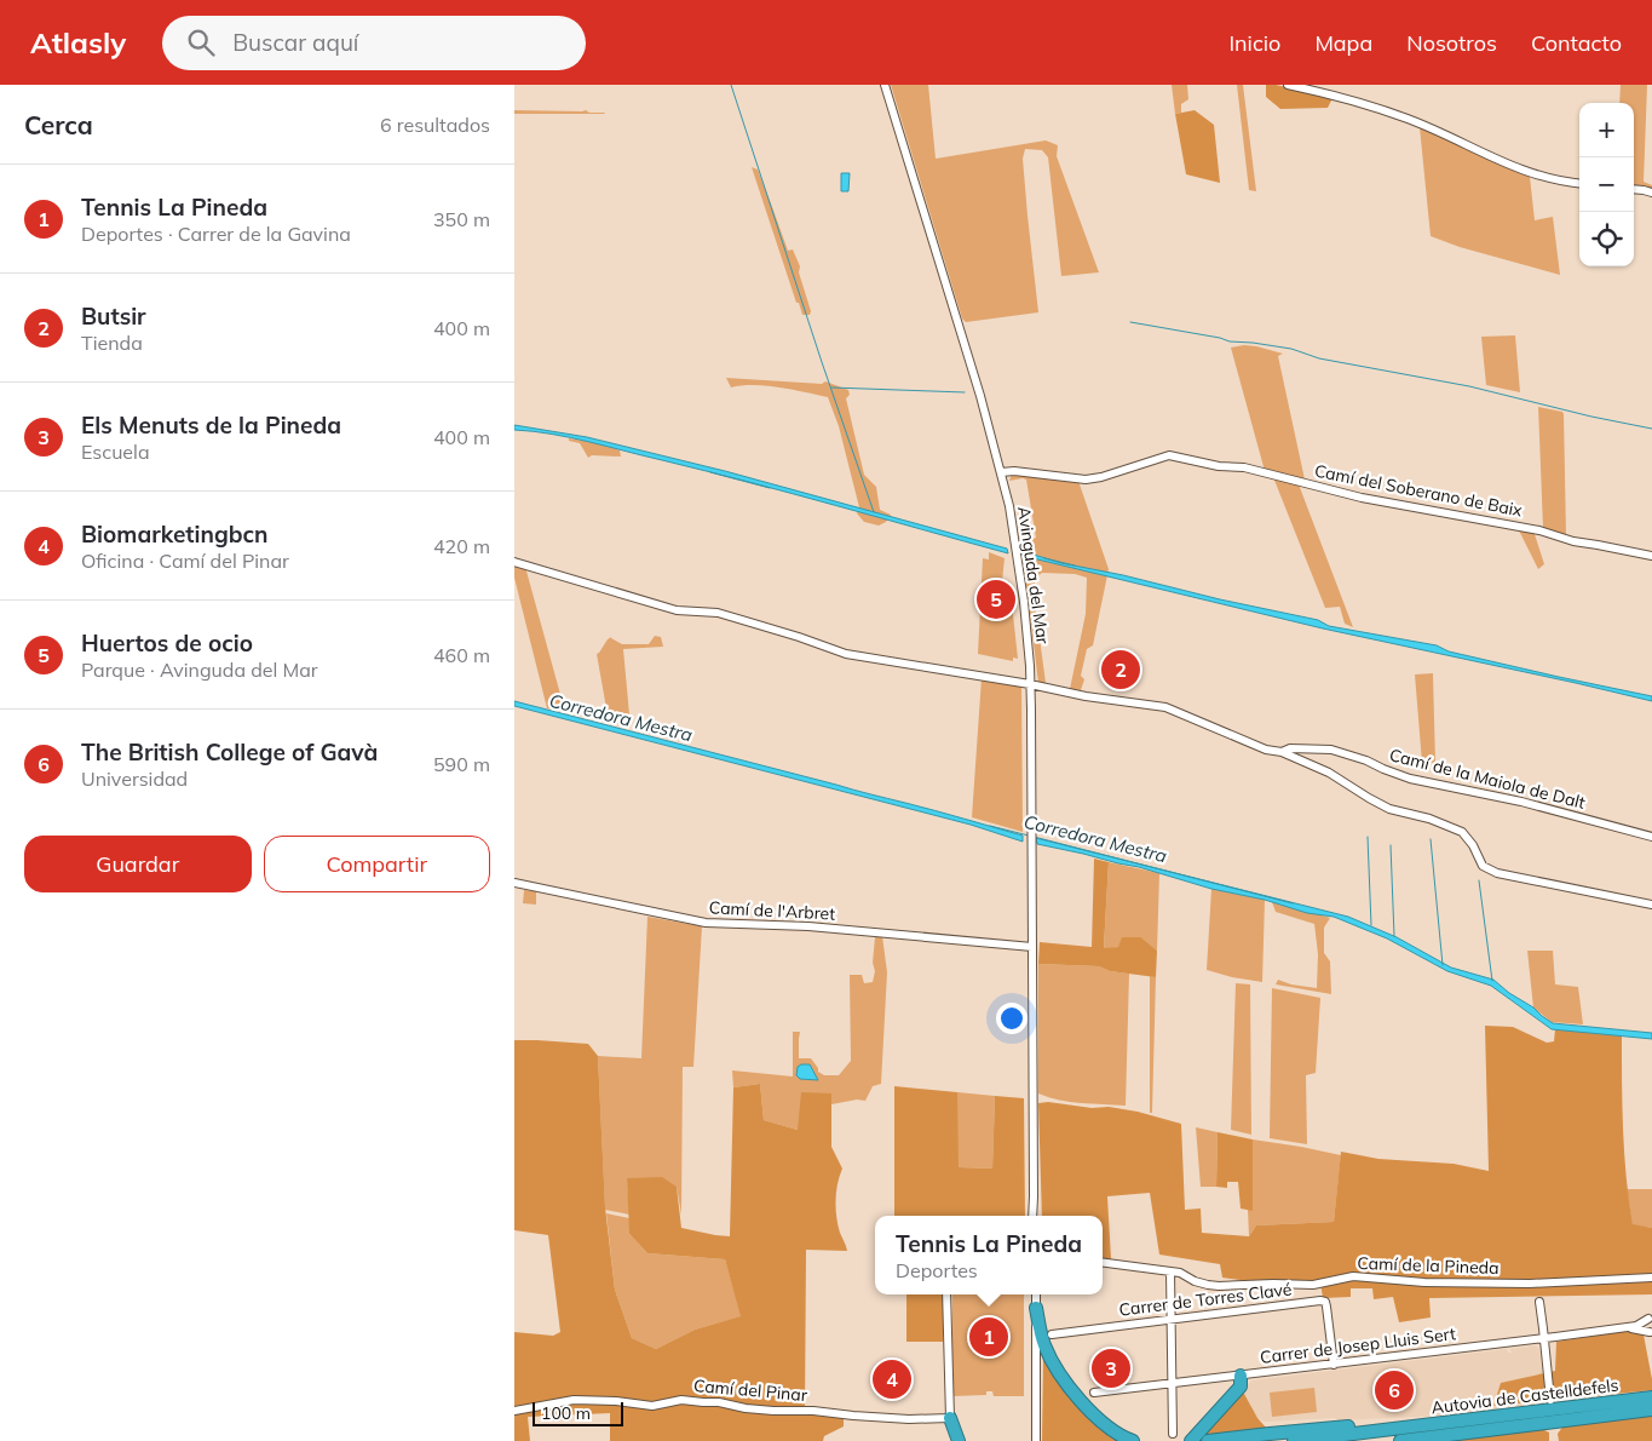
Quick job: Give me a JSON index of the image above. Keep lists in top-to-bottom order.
{
  "streets": {
    "highway": ["Autovia de Castelldefels"],
    "street": [
      "Camí del Soberano de Baix",
      "Avinguda del Mar",
      "Camí de la Maiola de Dalt",
      "Camí de l'Arbret",
      "Camí de la Pineda",
      "Carrer de Torres Clavé",
      "Carrer de Josep Lluis Sert",
      "Camí del Pinar"
    ]
  },
  "crossings": [
    ["Camí del Soberano de Baix", "Avinguda del Mar"],
    ["Avinguda del Mar", "Camí de l'Arbret"],
    ["Carrer de Torres Clavé", "Carrer de Josep Lluis Sert"]
  ],
  "water": ["Corredora Mestra"],
  "scale_bar": "100 m",
  "page": {
    "header": "Atlasly",
    "search": "Buscar aquí",
    "nav": [
      "Inicio",
      "Mapa",
      "Nosotros",
      "Contacto"
    ],
    "heading": ["Cerca", "6 resultados"],
    "map_buttons": ["+", "−"],
    "list": [
      {
        "mark": "1",
        "name": "Tennis La Pineda",
        "note": "Deportes · Carrer de la Gavina",
        "value": "350 m"
      },
      {
        "mark": "2",
        "name": "Butsir",
        "note": "Tienda",
        "value": "400 m"
      },
      {
        "mark": "3",
        "name": "Els Menuts de la Pineda",
        "note": "Escuela",
        "value": "400 m"
      },
      {
        "mark": "4",
        "name": "Biomarketingbcn",
        "note": "Oficina · Camí del Pinar",
        "value": "420 m"
      },
      {
        "mark": "5",
        "name": "Huertos de ocio",
        "note": "Parque · Avinguda del Mar",
        "value": "460 m"
      },
      {
        "mark": "6",
        "name": "The British College of Gavà",
        "note": "Universidad",
        "value": "590 m"
      }
    ],
    "pins": [
      "5",
      "2",
      "1",
      "3",
      "4",
      "6"
    ],
    "buttons": ["Guardar", "Compartir"],
    "popup": ["Tennis La Pineda", "Deportes"],
    "scale": "100 m"
  }
}
